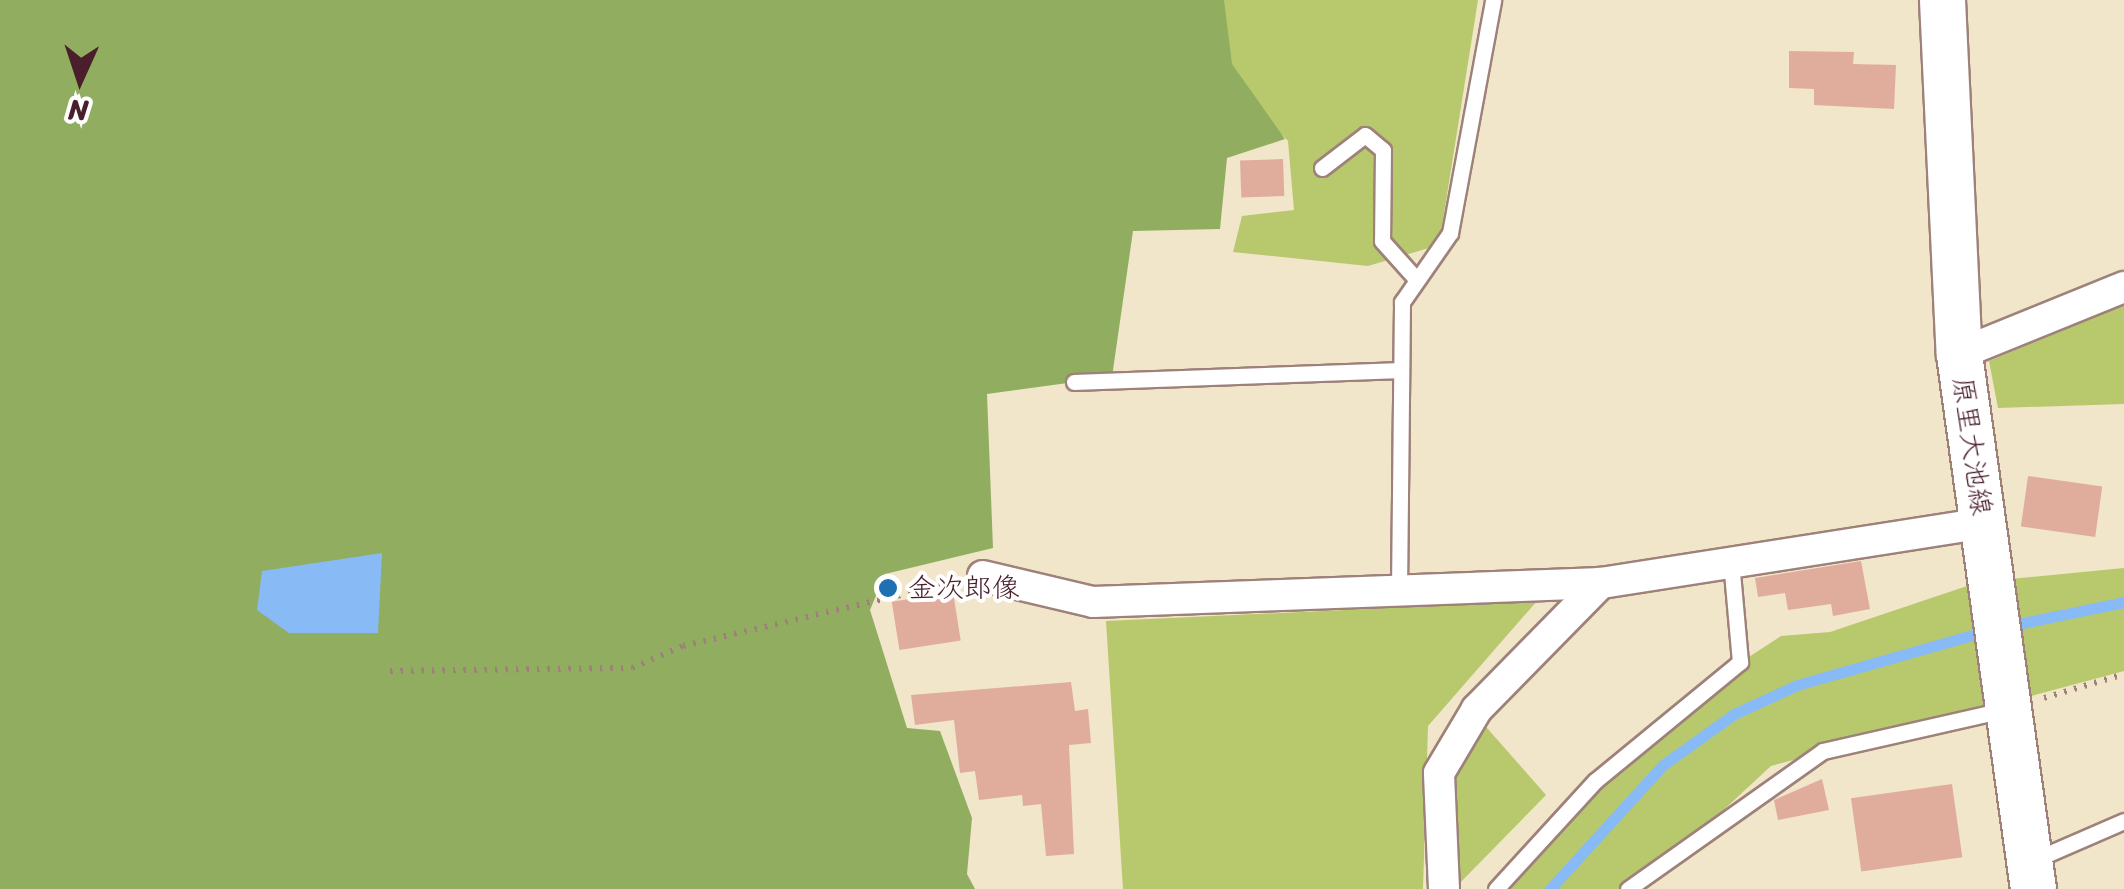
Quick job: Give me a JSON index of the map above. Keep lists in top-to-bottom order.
{
  "streets": {
    "main road": ["原里大池線"]
  },
  "places": ["金次郎像"],
  "north": "bottom"
}
